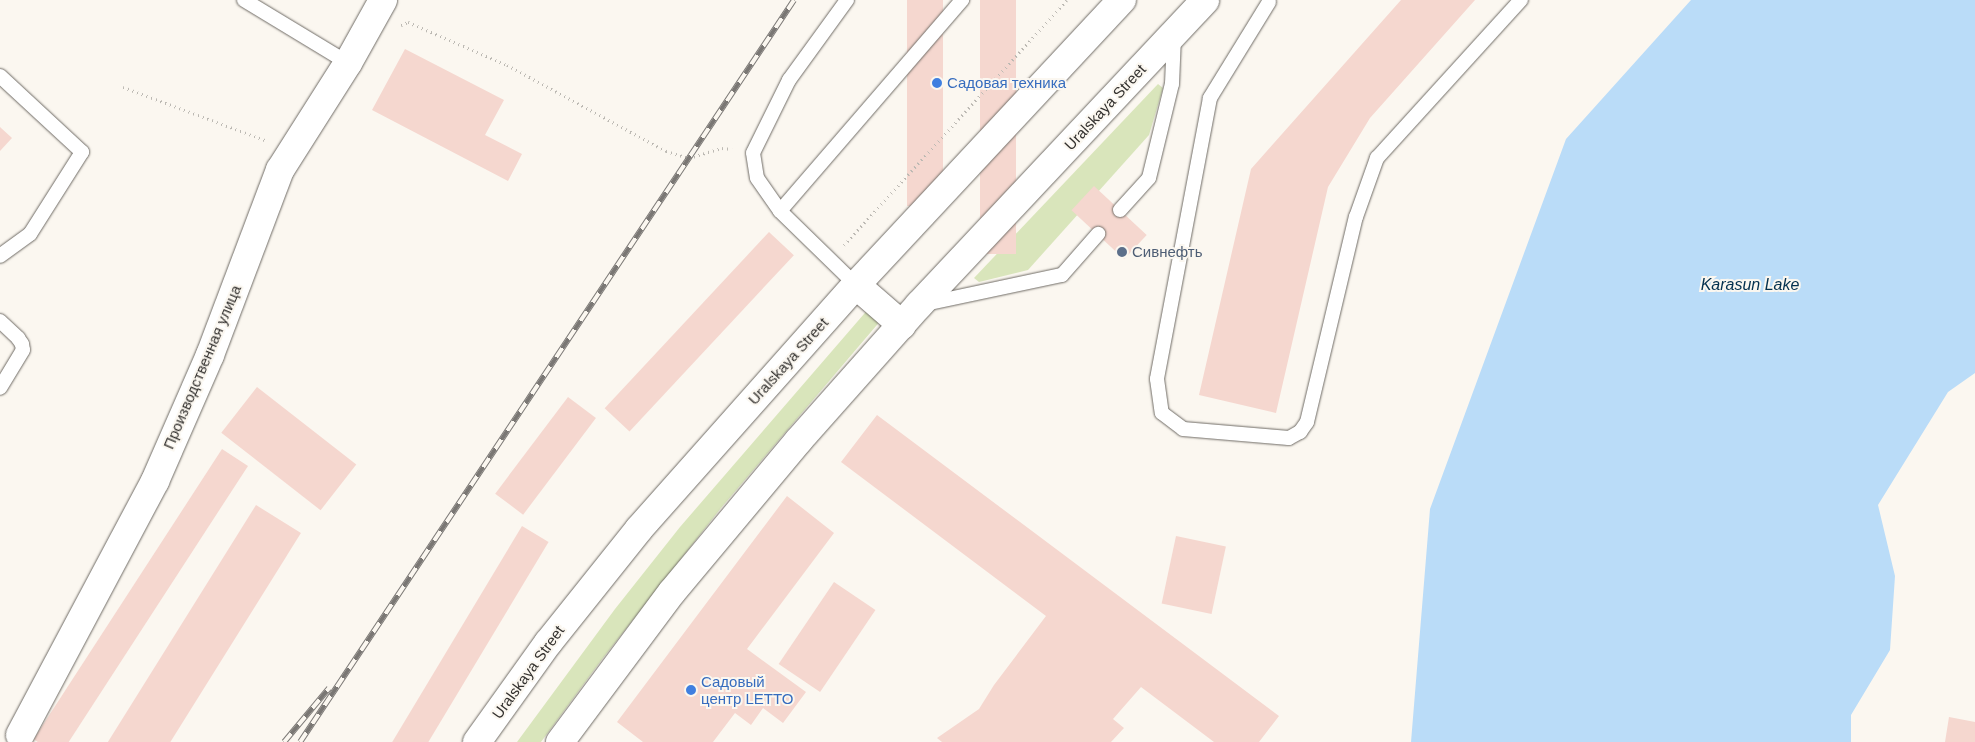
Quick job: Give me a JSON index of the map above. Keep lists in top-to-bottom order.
{
  "streets": {
    "main road": ["Uralskaya Street", "Производственная улица"]
  },
  "water": ["Karasun Lake"],
  "places": ["Садовая техника", "Сивнефть", "Садовый центр LETTO"]
}
